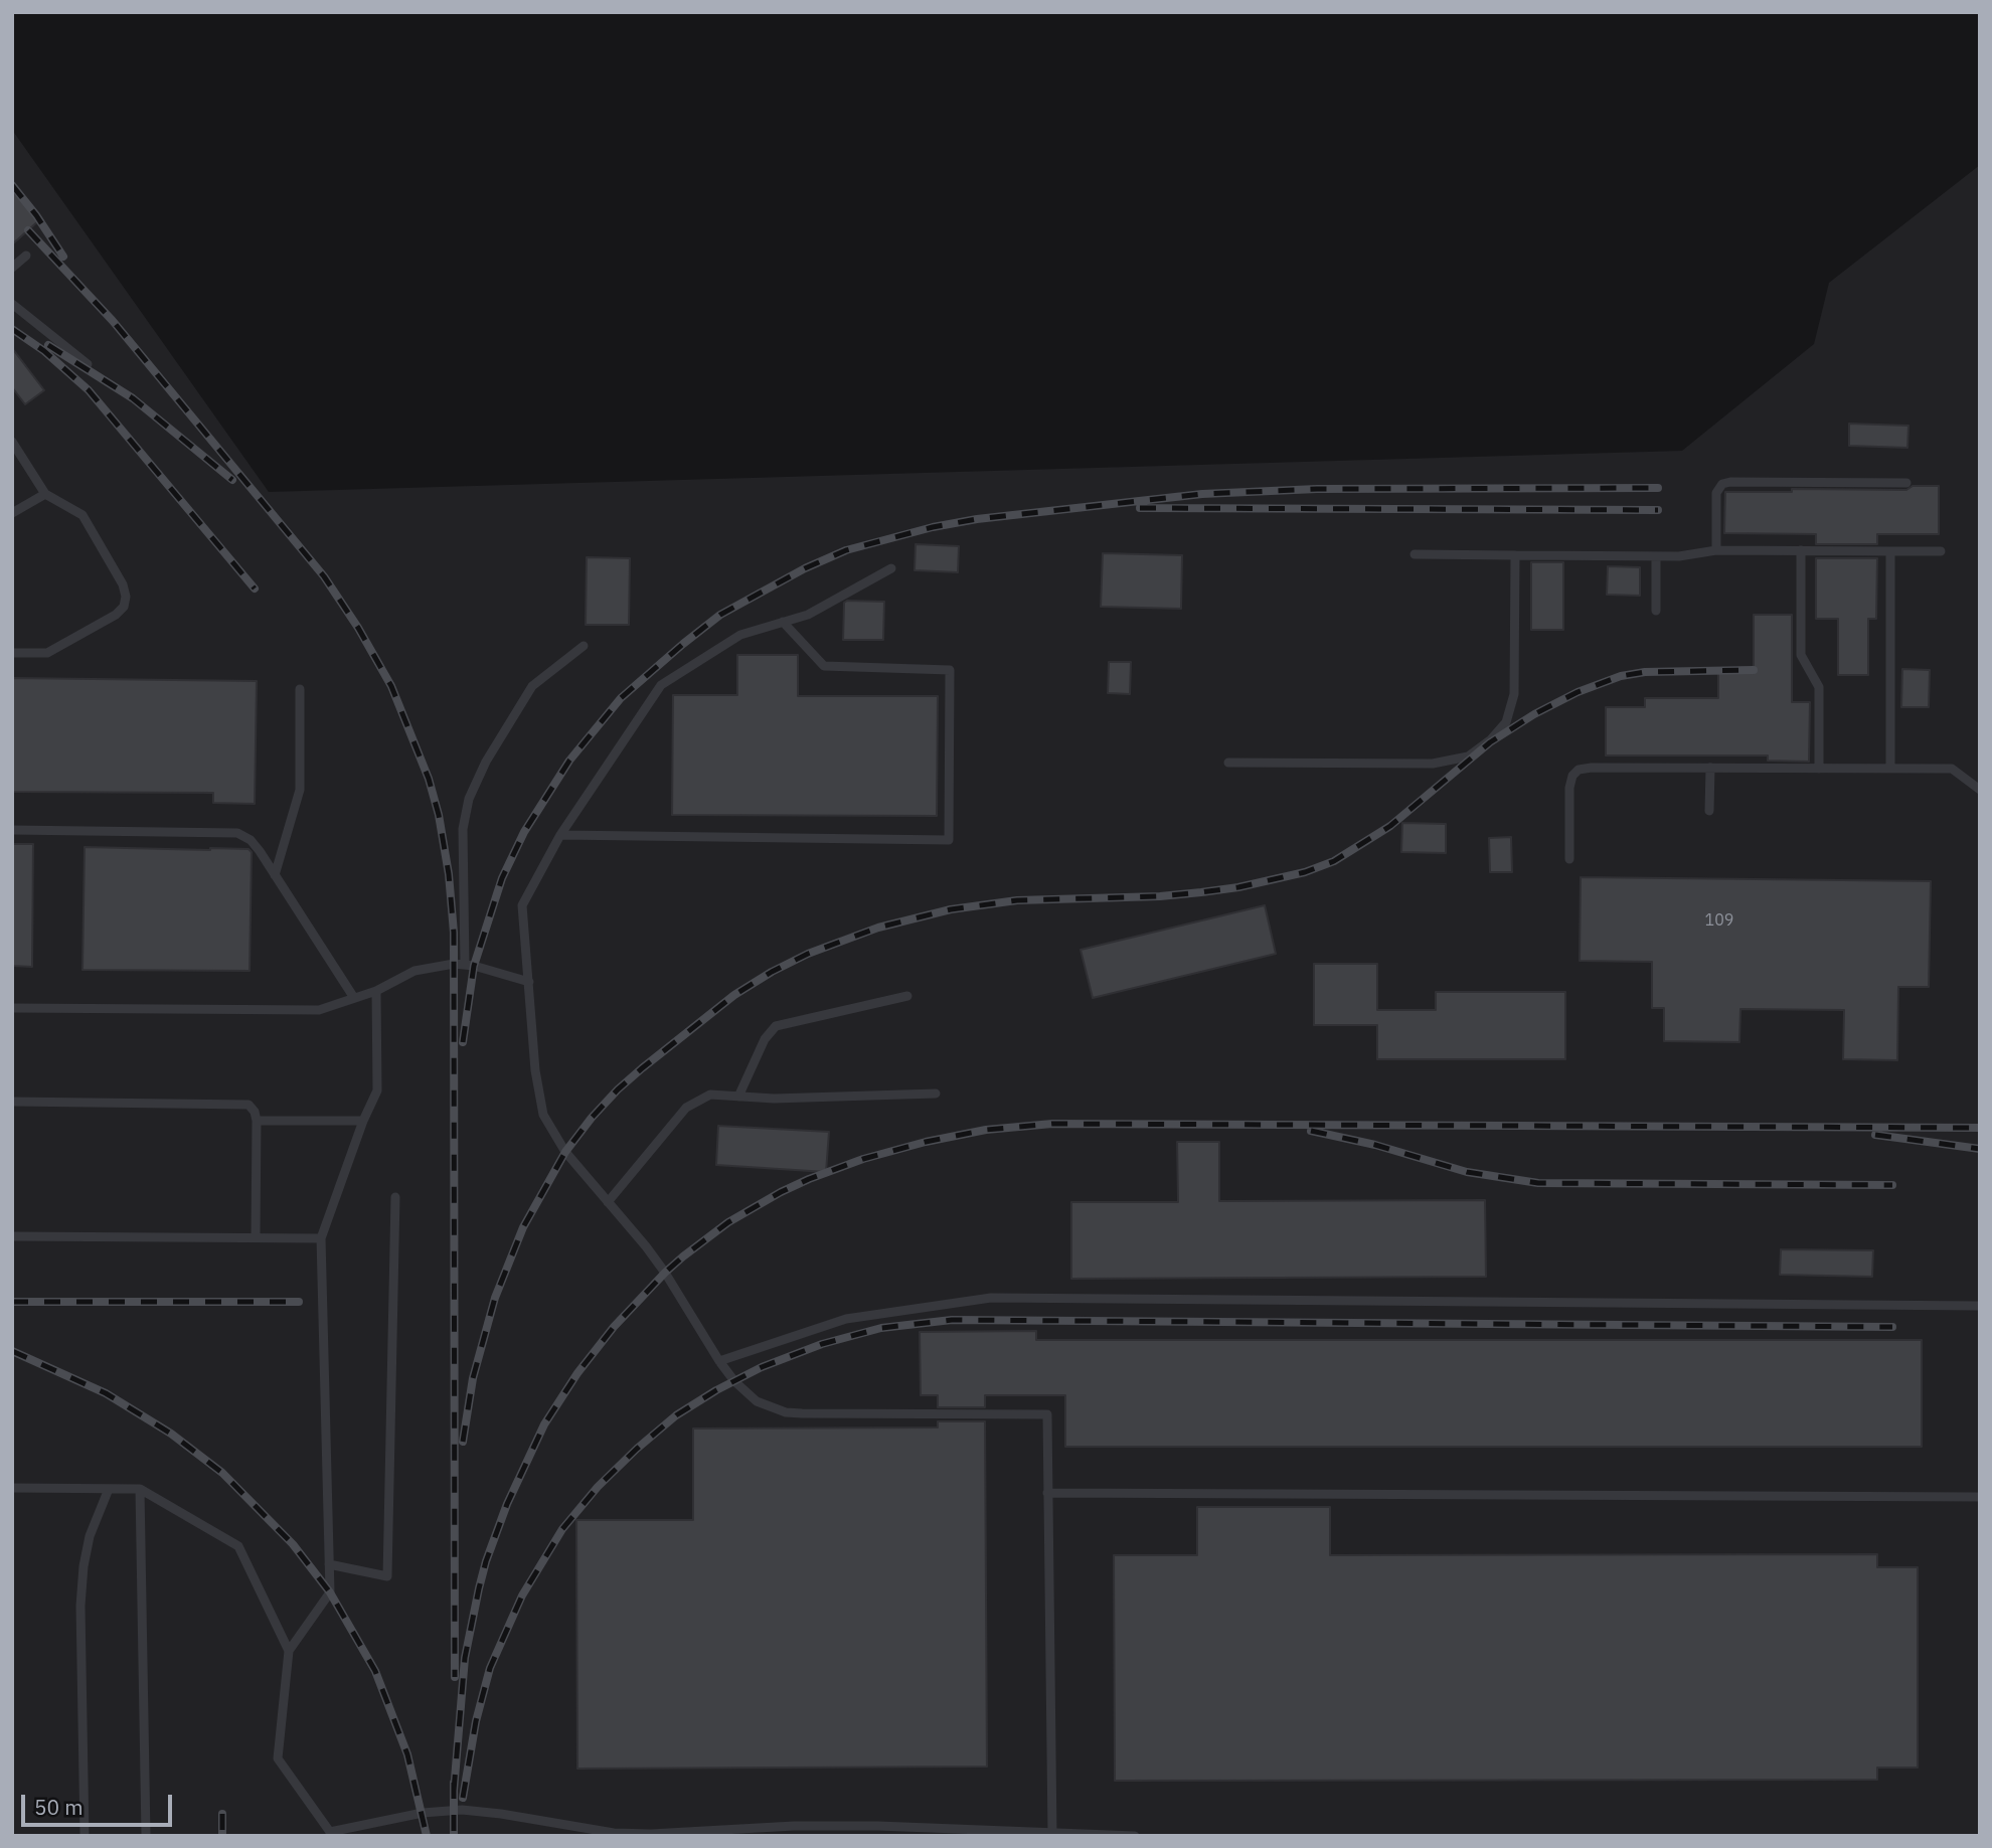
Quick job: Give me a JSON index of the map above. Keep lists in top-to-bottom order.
{
  "house_numbers": ["109"],
  "scale_bar": "50 m"
}
